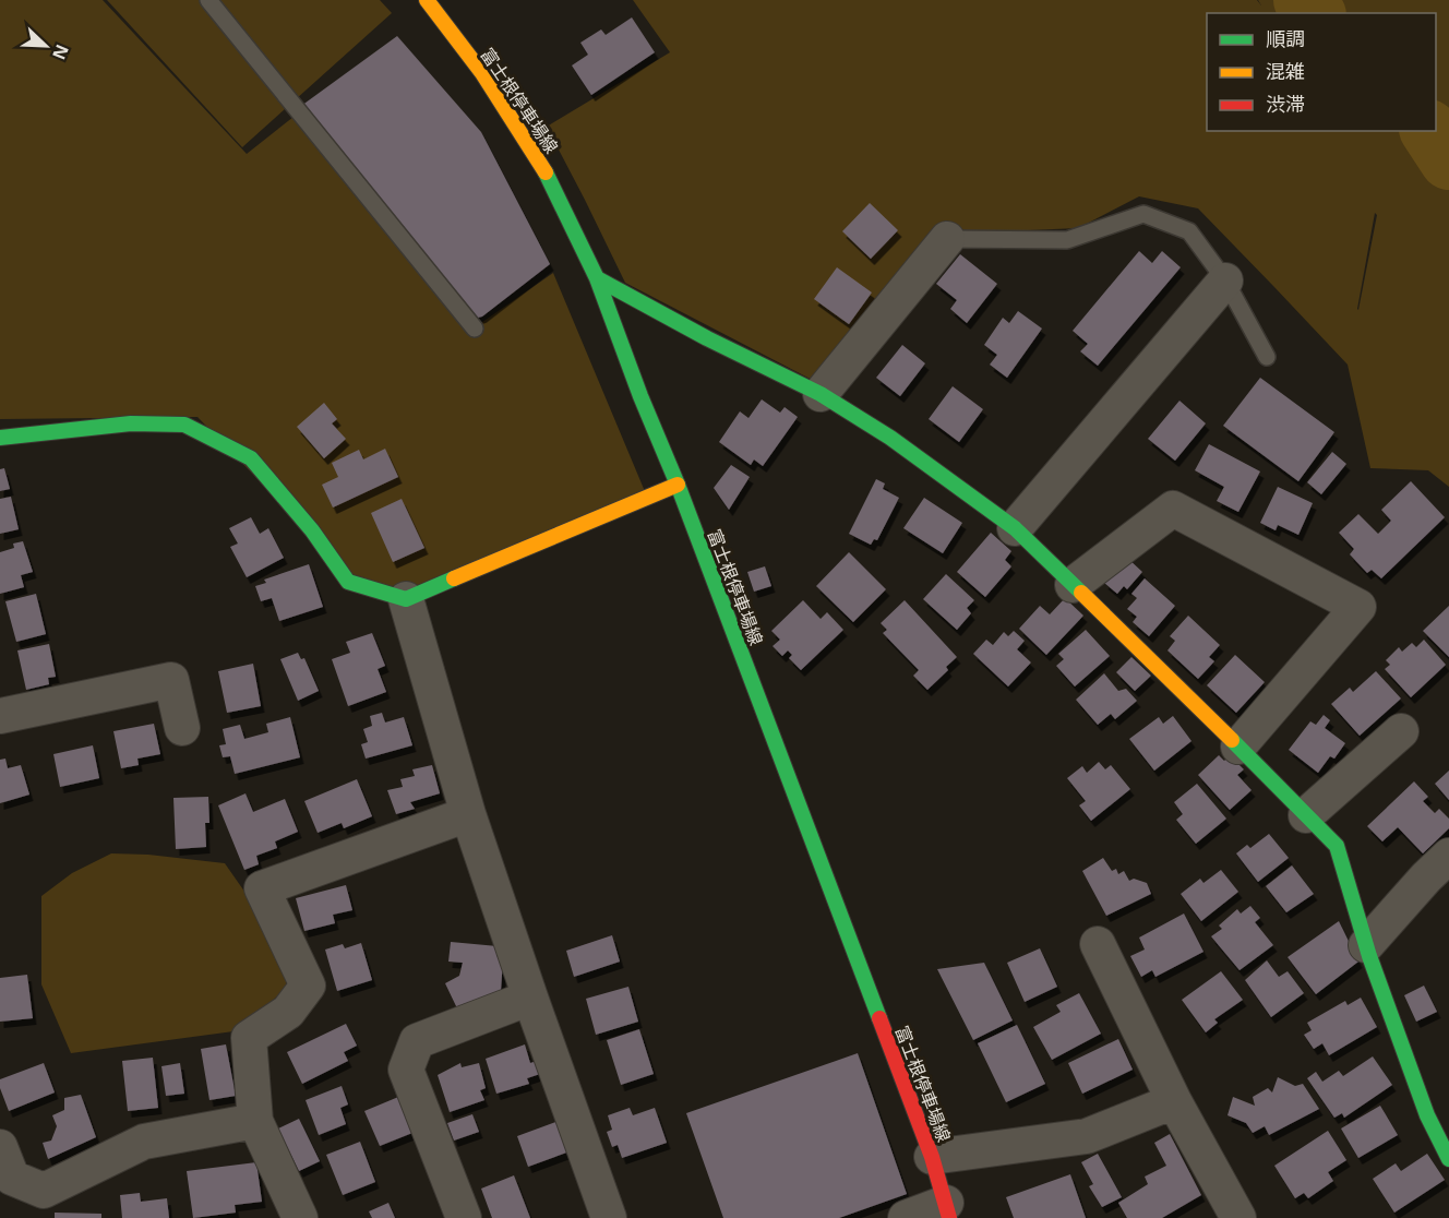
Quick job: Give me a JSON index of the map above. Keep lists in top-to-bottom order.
{
  "streets": {
    "street": ["富士根停車場線"]
  },
  "legend": ["順調", "混雑", "渋滞"],
  "north": "bottom right"
}
